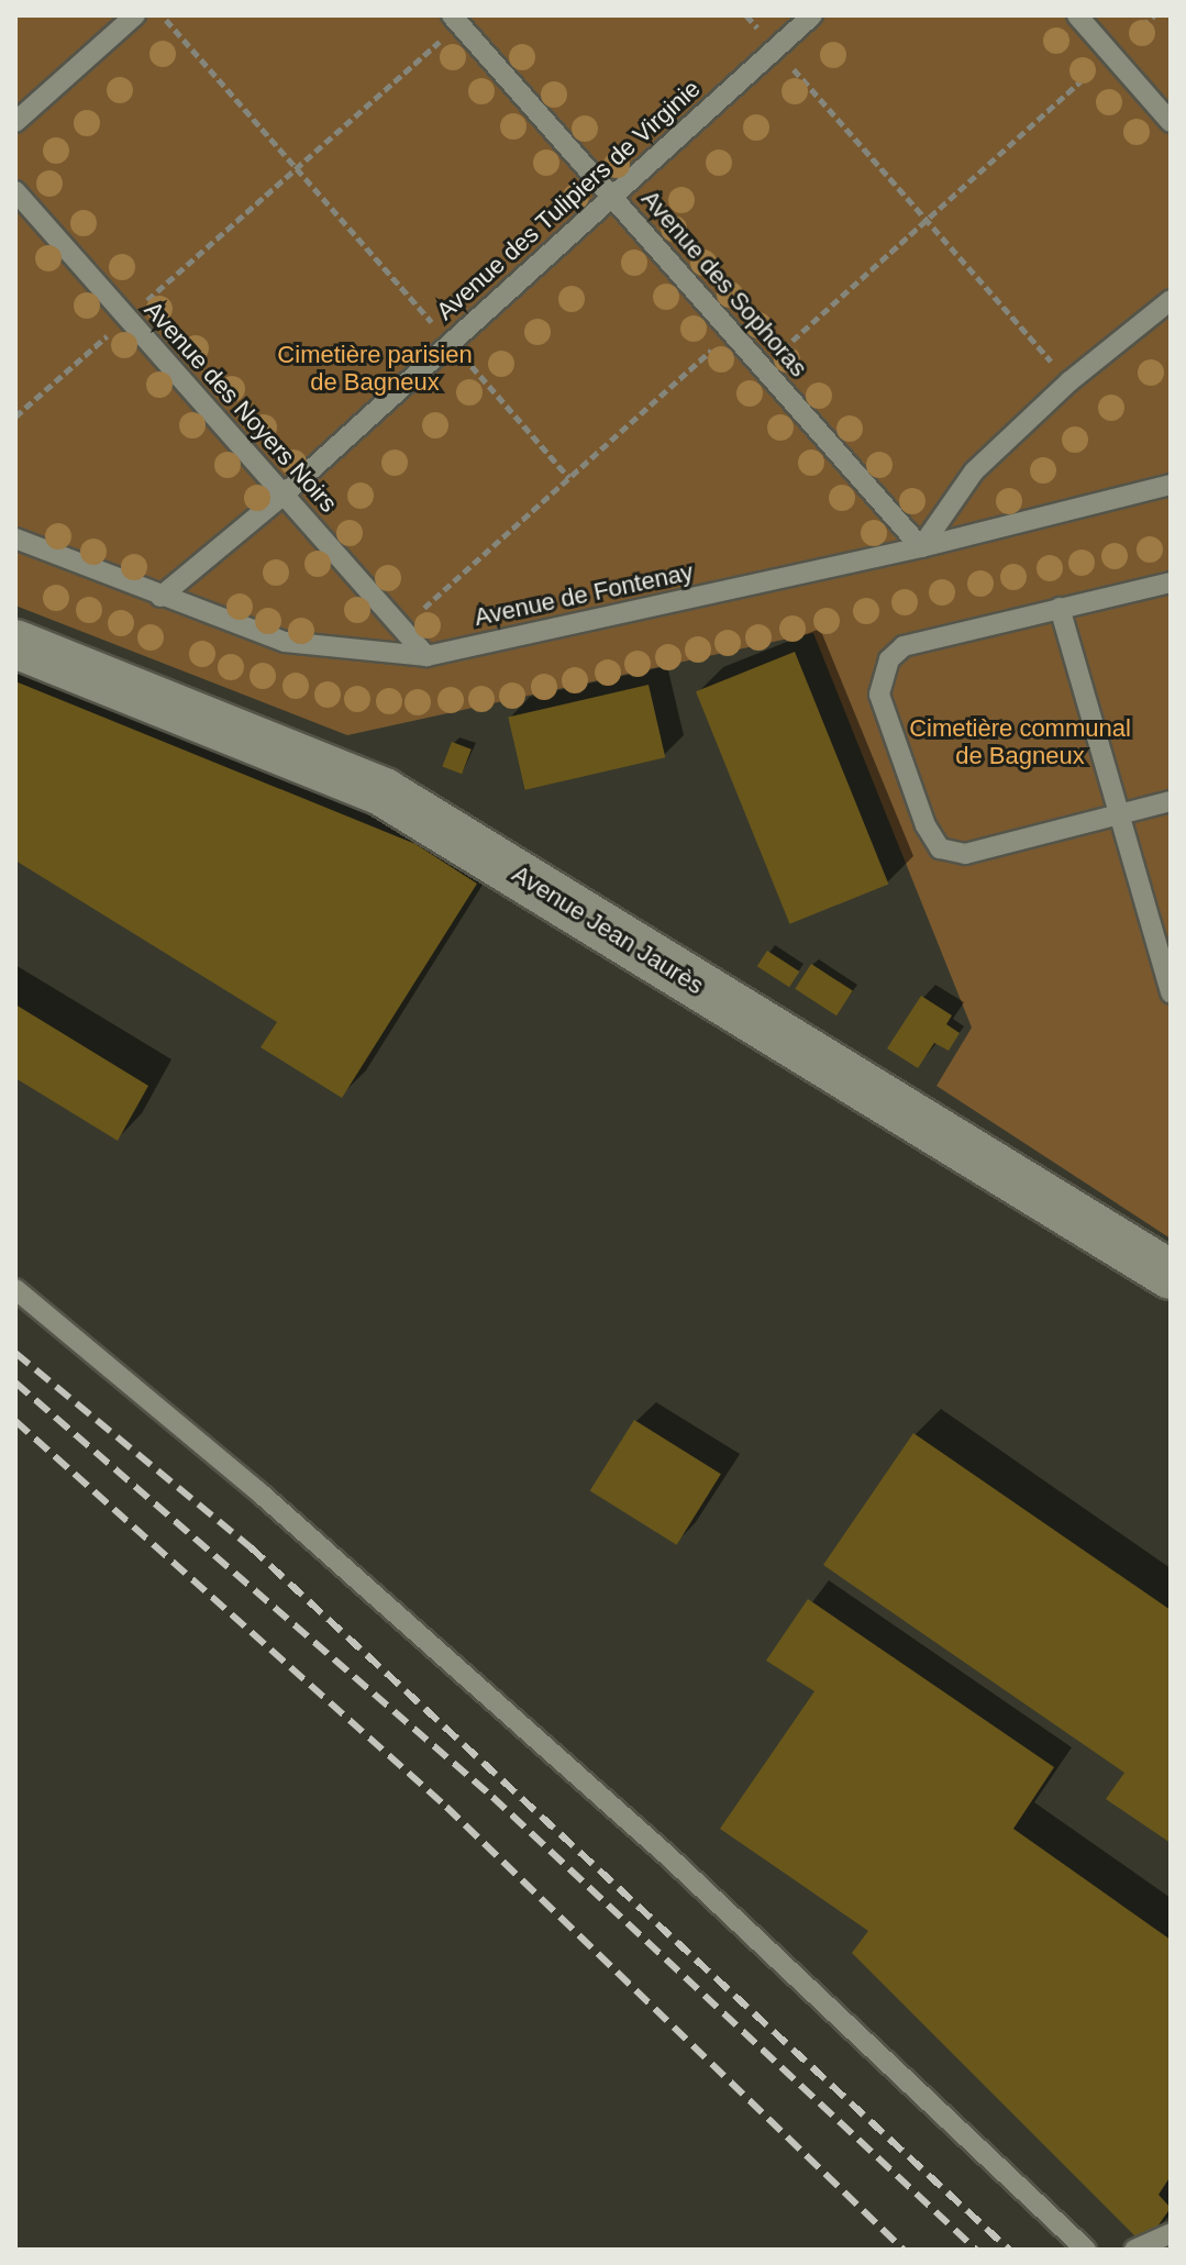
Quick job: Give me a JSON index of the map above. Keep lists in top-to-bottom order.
{
  "streets": {
    "street": ["Avenue Jean Jaurès"],
    "lane": [
      "Avenue des Tulipiers de Virginie",
      "Avenue des Sophoras",
      "Avenue des Noyers Noirs",
      "Avenue de Fontenay"
    ]
  },
  "crossings": [
    ["Avenue des Tulipiers de Virginie", "Avenue des Sophoras"],
    ["Avenue des Tulipiers de Virginie", "Avenue des Noyers Noirs"],
    ["Avenue des Tulipiers de Virginie", "Avenue de Fontenay"],
    ["Avenue des Sophoras", "Avenue de Fontenay"],
    ["Avenue des Noyers Noirs", "Avenue de Fontenay"]
  ],
  "parks": ["Cimetière parisien de Bagneux", "Cimetière communal de Bagneux"]
}
